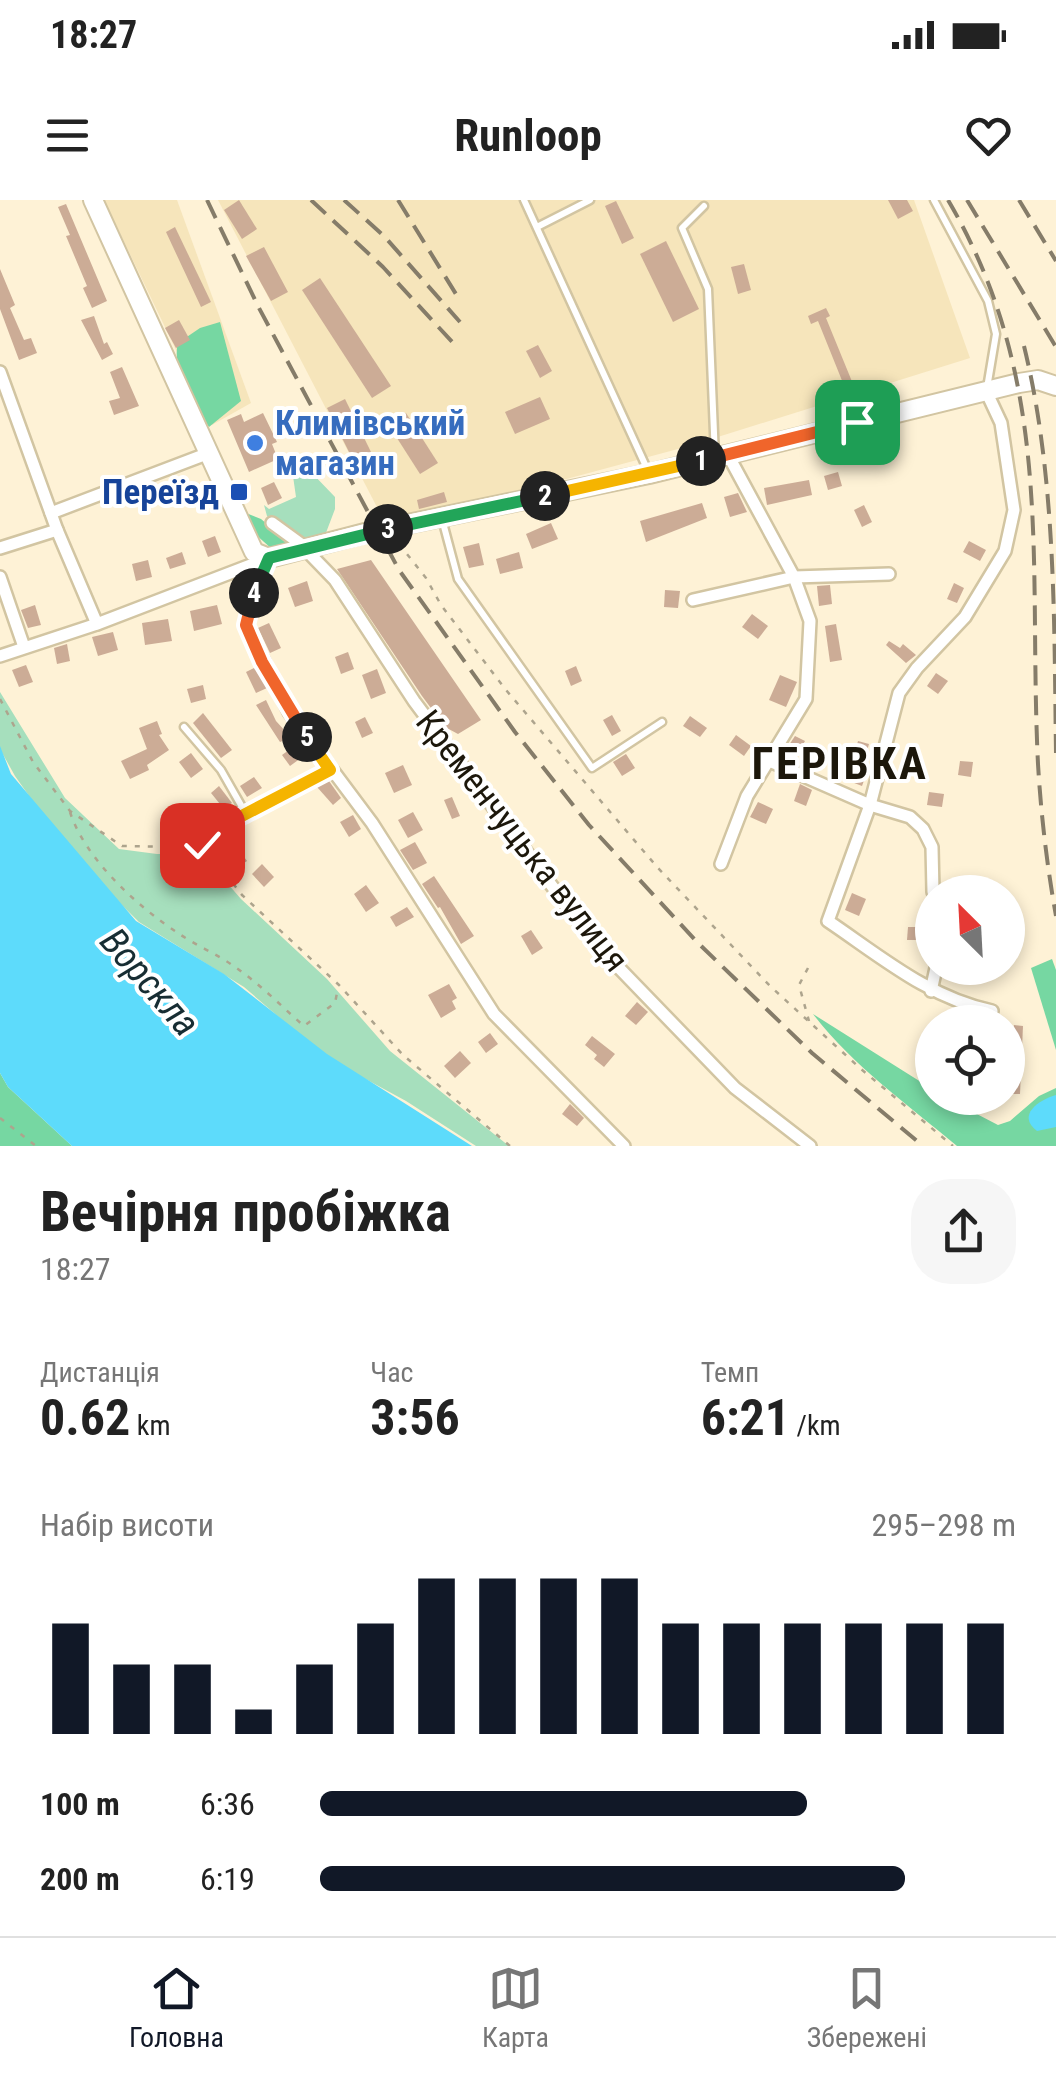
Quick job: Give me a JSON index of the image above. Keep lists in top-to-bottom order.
{
  "streets": {
    "street": ["Кременчуцька вулиця"]
  },
  "districts": ["ГЕРІВКА"],
  "water": ["Ворскла"],
  "places": {
    "other": ["Климівський магазин"],
    "transit": ["Переїзд"]
  },
  "north": "top left",
  "page": {
    "status": "18:27",
    "header": "Runloop",
    "pins": [
      "1",
      "2",
      "3",
      "4",
      "5"
    ],
    "heading": ["Вечірня пробіжка", "18:27"],
    "stats": [
      ["Дистанція", "0.62 km"],
      ["Час", "3:56"],
      ["Темп", "6:21 /km"]
    ],
    "chart": ["Набір висоти", "295–298 m"],
    "list": [
      {
        "name": "100 m",
        "note": "6:36"
      },
      {
        "name": "200 m",
        "note": "6:19"
      }
    ],
    "tabs": ["Головна", "Карта", "Збережені"]
  }
}
